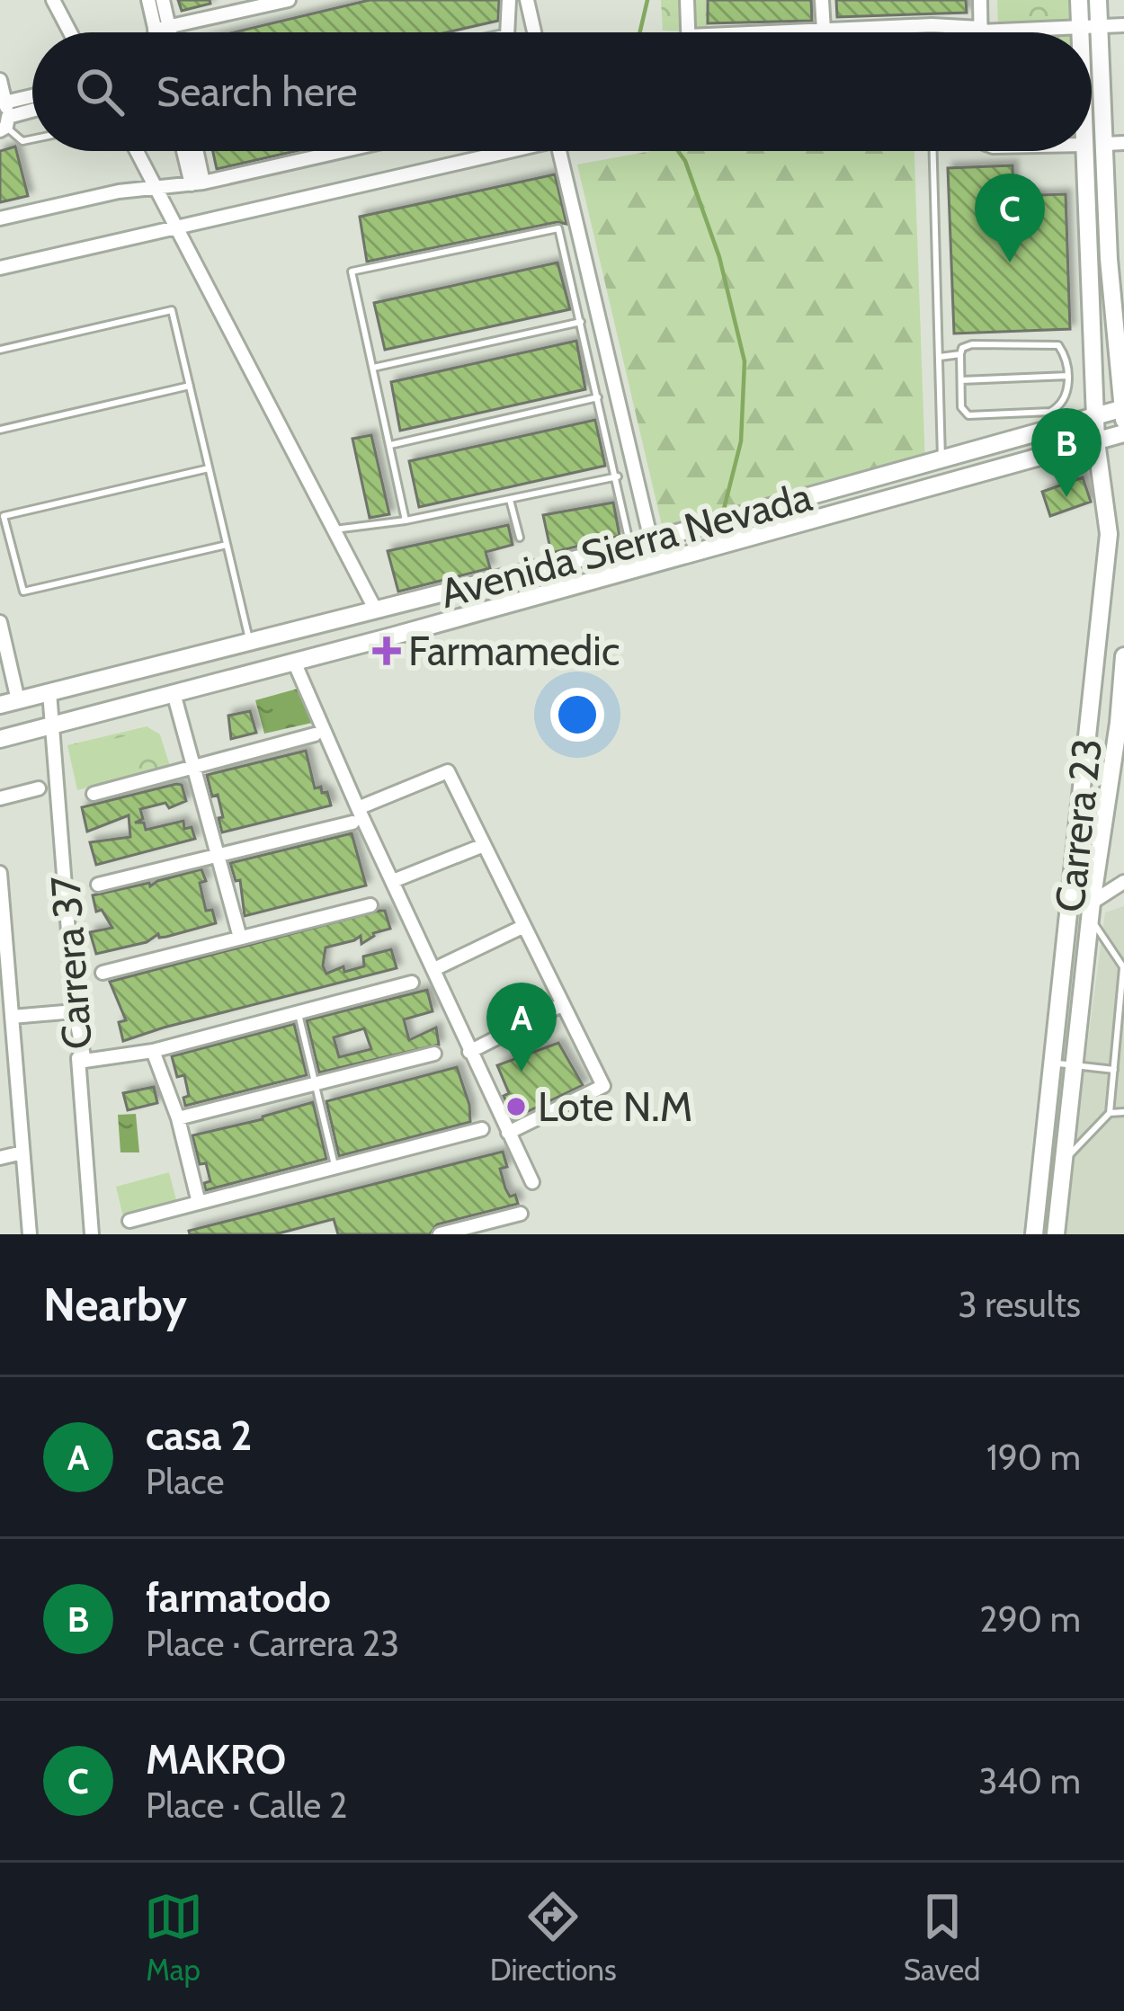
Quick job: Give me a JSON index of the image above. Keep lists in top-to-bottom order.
{
  "streets": {
    "main road": ["Avenida Sierra Nevada", "Carrera 23"],
    "street": ["Carrera 37"]
  },
  "crossings": [
    ["Avenida Sierra Nevada", "Carrera 23"],
    ["Avenida Sierra Nevada", "Carrera 37"]
  ],
  "places": {
    "health": ["Farmamedic"],
    "other": ["Lote N.M"]
  },
  "page": {
    "search": "Search here",
    "pins": ["C", "B", "A"],
    "heading": ["Nearby", "3 results"],
    "list": [
      {
        "mark": "A",
        "name": "casa 2",
        "note": "Place",
        "value": "190 m"
      },
      {
        "mark": "B",
        "name": "farmatodo",
        "note": "Place · Carrera 23",
        "value": "290 m"
      },
      {
        "mark": "C",
        "name": "MAKRO",
        "note": "Place · Calle 2",
        "value": "340 m"
      }
    ],
    "nav": ["Map", "Directions", "Saved"]
  }
}
